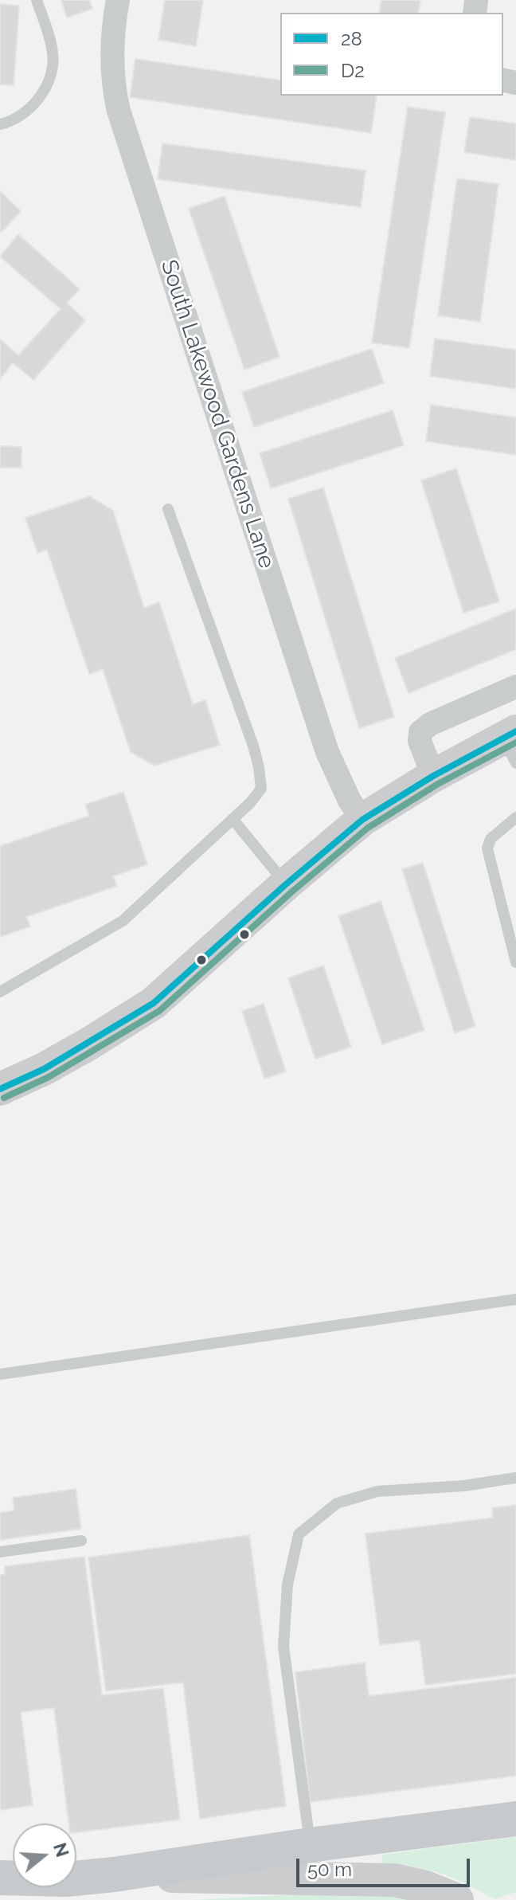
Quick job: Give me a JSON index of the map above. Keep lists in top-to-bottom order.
{
  "streets": {
    "street": ["South Lakewood Gardens Lane"]
  },
  "lines": ["transit line 28", "transit line D2"],
  "legend": ["28", "D2"],
  "scale_bar": "50 m",
  "north": "right"
}
